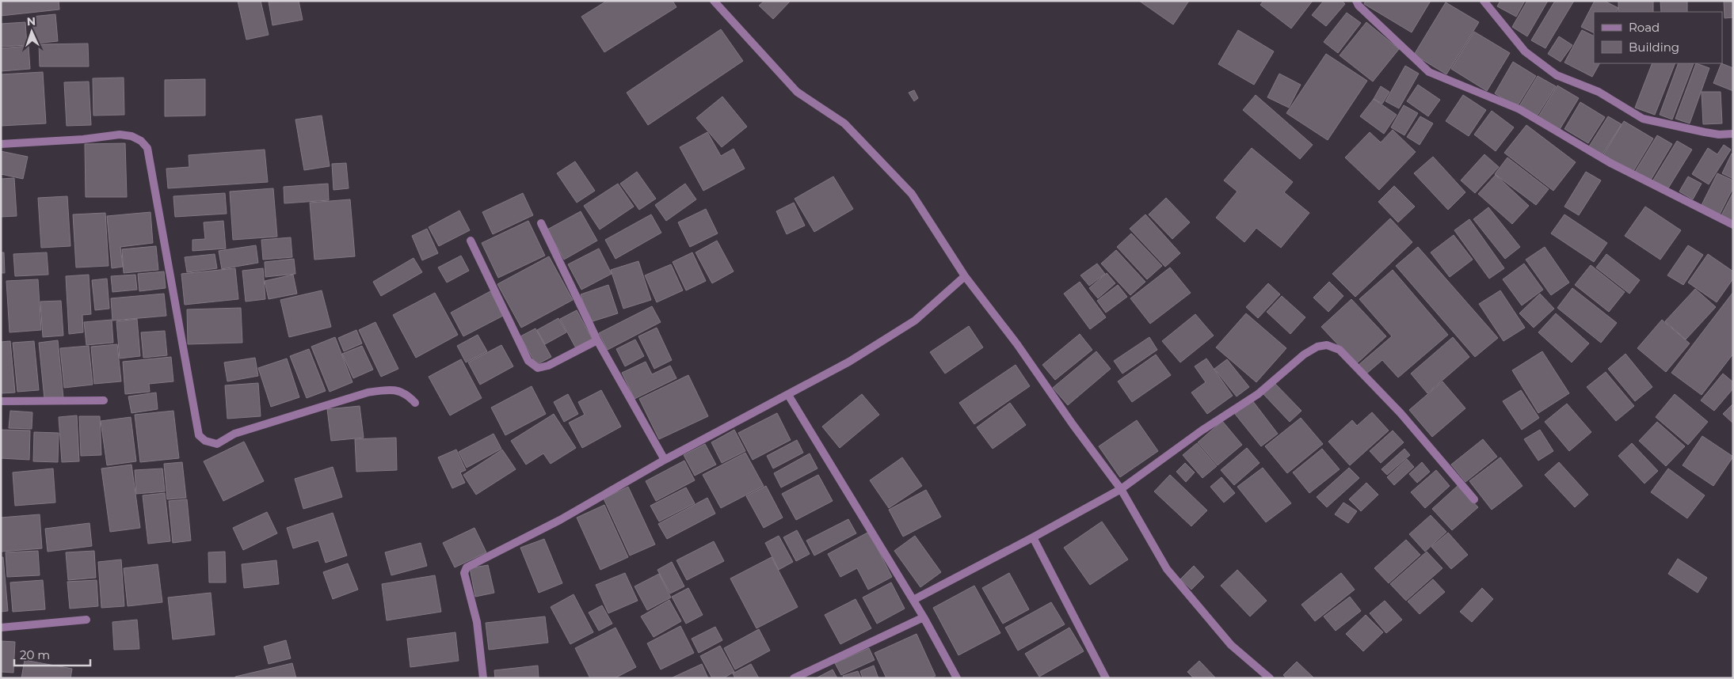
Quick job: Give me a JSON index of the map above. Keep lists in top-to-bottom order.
{
  "legend": ["Road", "Building"],
  "scale_bar": "20 m",
  "north": "top"
}
